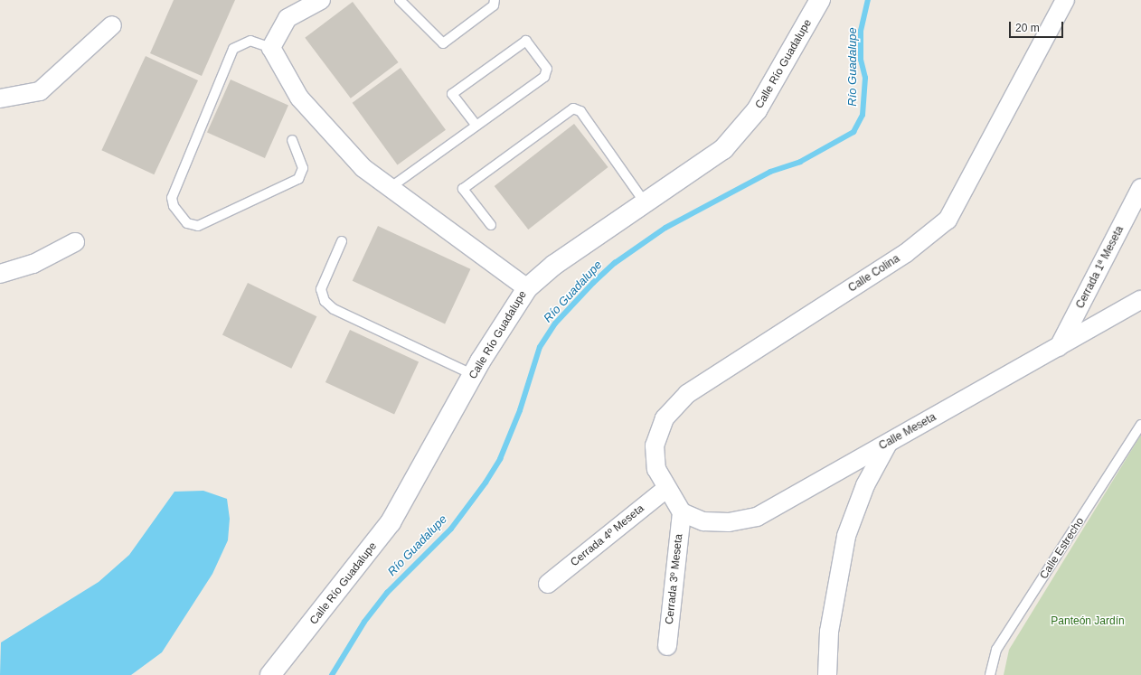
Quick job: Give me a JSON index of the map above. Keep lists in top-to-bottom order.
{
  "streets": {
    "street": [
      "Calle Río Guadalupe",
      "Cerrada 1ª Meseta",
      "Calle Colina",
      "Calle Meseta",
      "Cerrada 4º Meseta",
      "Cerrada 3º Meseta"
    ],
    "lane": ["Calle Estrecho"]
  },
  "crossings": [
    ["Cerrada 1ª Meseta", "Calle Meseta"],
    ["Calle Colina", "Calle Meseta"],
    ["Calle Colina", "Cerrada 4º Meseta"],
    ["Calle Colina", "Cerrada 3º Meseta"],
    ["Calle Meseta", "Cerrada 4º Meseta"],
    ["Calle Meseta", "Cerrada 3º Meseta"],
    ["Cerrada 4º Meseta", "Cerrada 3º Meseta"]
  ],
  "water": ["Río Guadalupe"],
  "parks": ["Panteón Jardín"],
  "scale_bar": "20 m"
}
